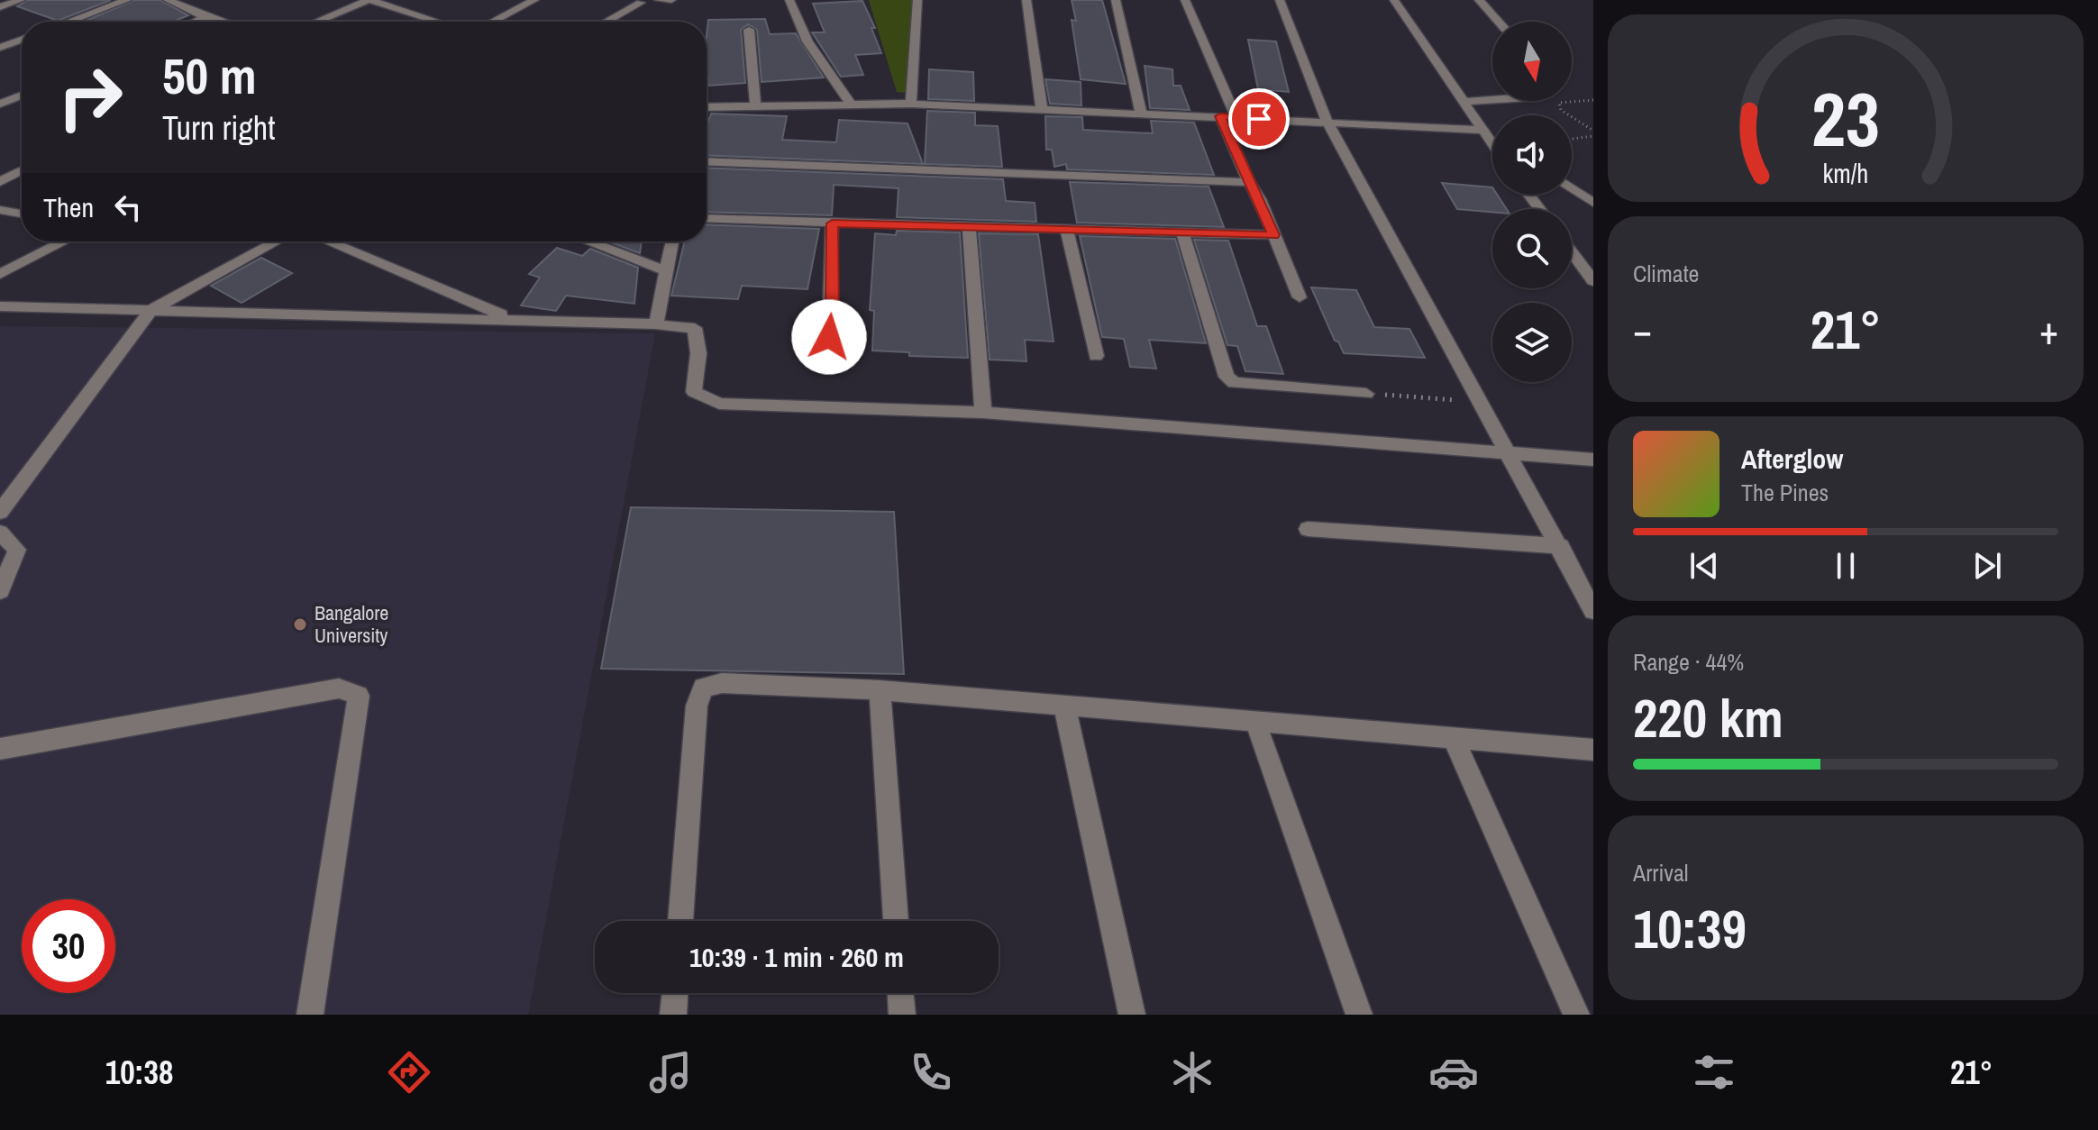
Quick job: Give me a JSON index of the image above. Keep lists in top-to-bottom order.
{
  "places": ["Bangalore University"],
  "north": "bottom",
  "page": {
    "turn": ["50 m", "Turn right"],
    "then": "Then",
    "tile": [
      "Climate",
      ["Range · 44%", "220 km"],
      ["Arrival", "10:39"]
    ],
    "heat": ["−", "21°", "+"],
    "song": ["Afterglow", "The Pines"],
    "limit": "30",
    "trip": "10:39 · 1 min · 260 m",
    "tabs": ["10:38", "21°"],
    "gauge": ["23", "km/h"]
  }
}
